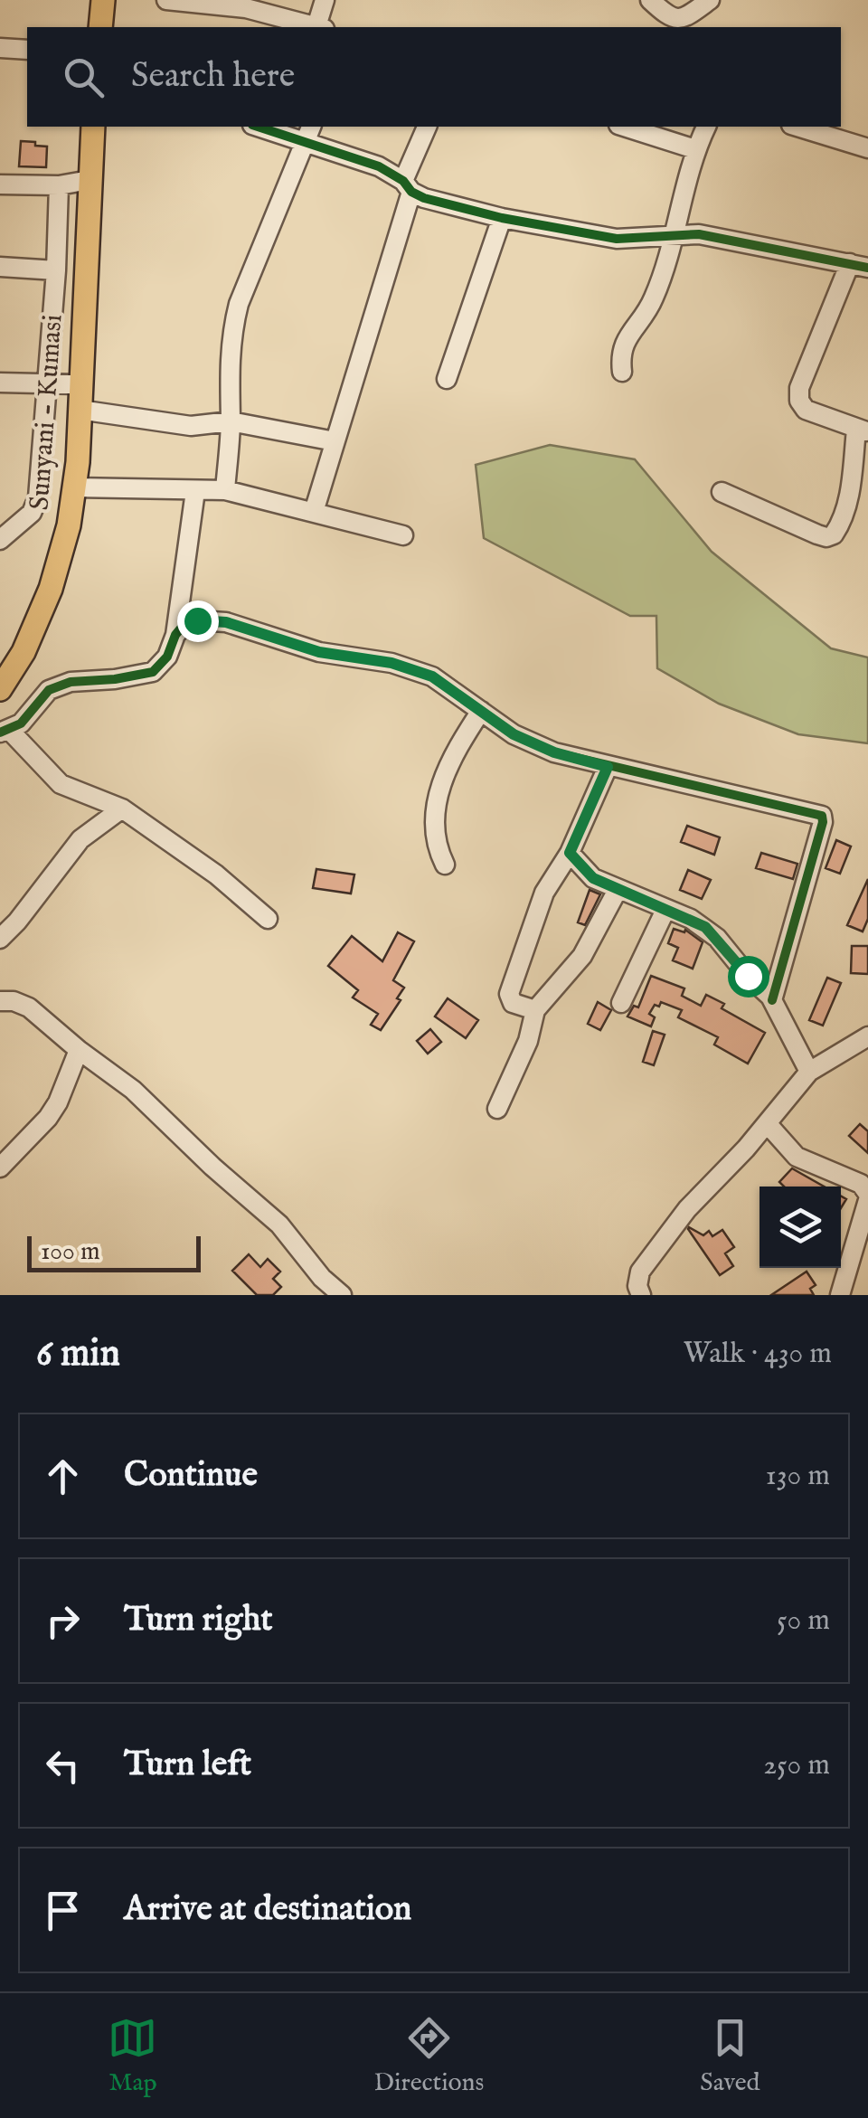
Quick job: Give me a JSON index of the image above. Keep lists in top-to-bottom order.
{
  "streets": {
    "main road": ["Sunyani - Kumasi"]
  },
  "scale_bar": "100 m",
  "page": {
    "search": "Search here",
    "scale": "100 m",
    "heading": ["6 min", "Walk · 430 m"],
    "list": [
      ["Continue", "130 m"],
      ["Turn right", "50 m"],
      ["Turn left", "250 m"],
      "Arrive at destination"
    ],
    "nav": ["Map", "Directions", "Saved"]
  }
}
